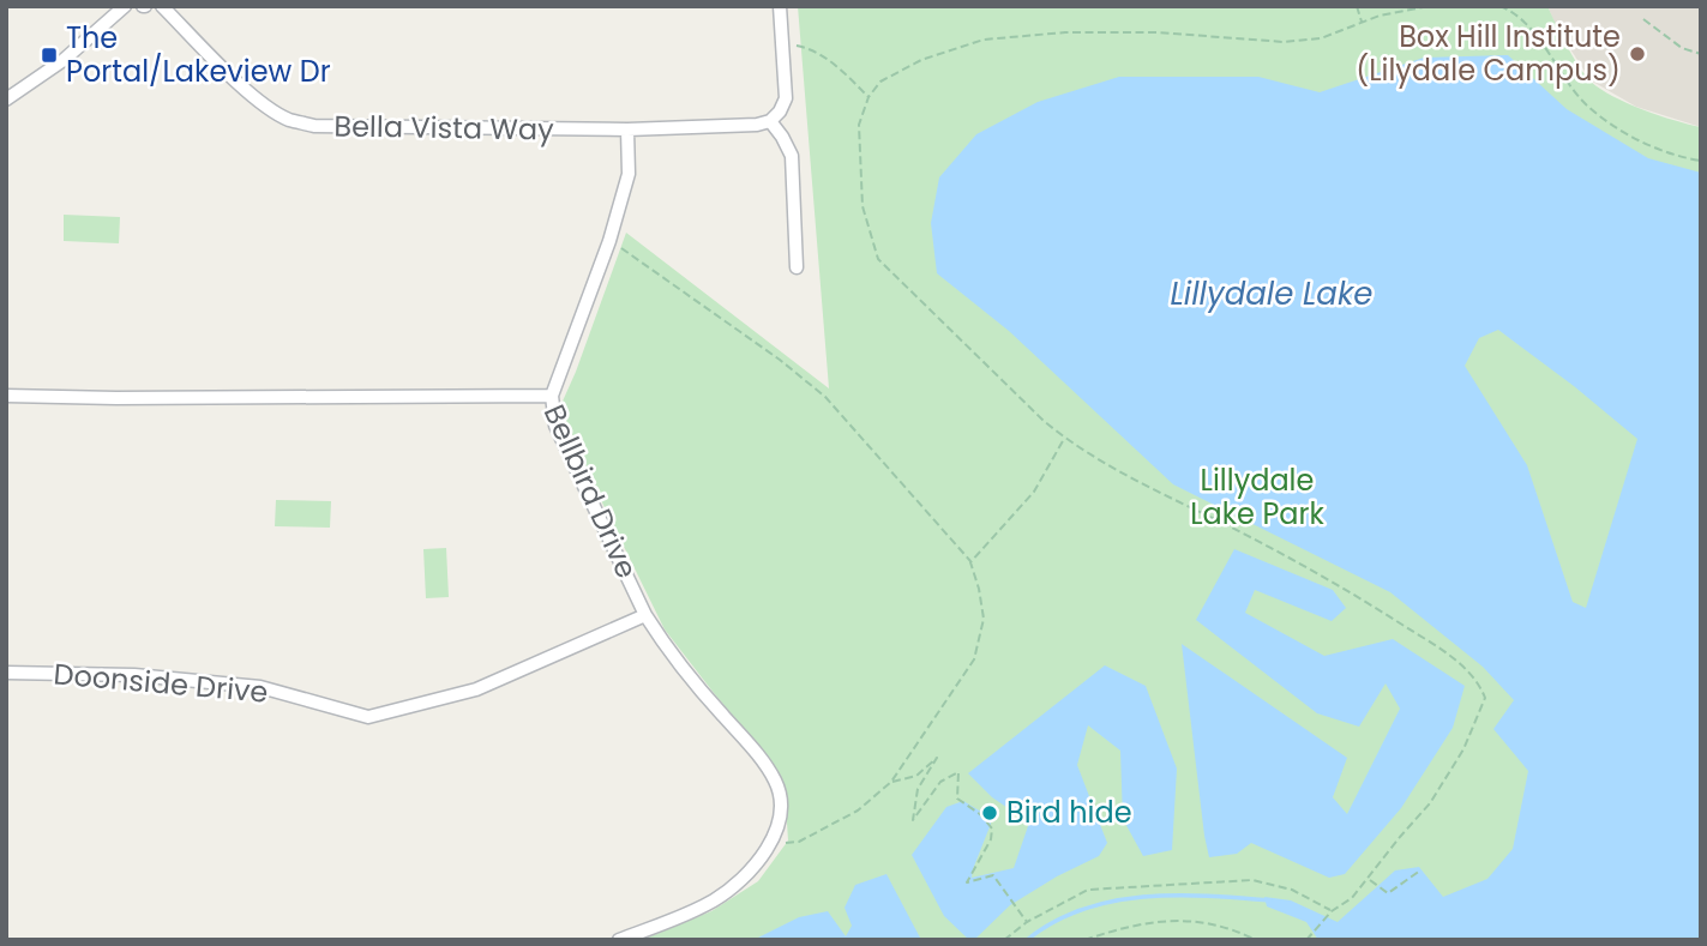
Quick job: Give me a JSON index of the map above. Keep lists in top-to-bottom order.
{
  "streets": {
    "street": ["Bella Vista Way", "Bellbird Drive", "Doonside Drive"]
  },
  "crossings": [
    ["Bellbird Drive", "Doonside Drive"]
  ],
  "water": ["Lillydale Lake"],
  "parks": ["Lillydale Lake Park"],
  "places": {
    "other": ["Box Hill Institute (Lilydale Campus)", "Bird hide"],
    "transit": ["The Portal/Lakeview Dr"]
  }
}
